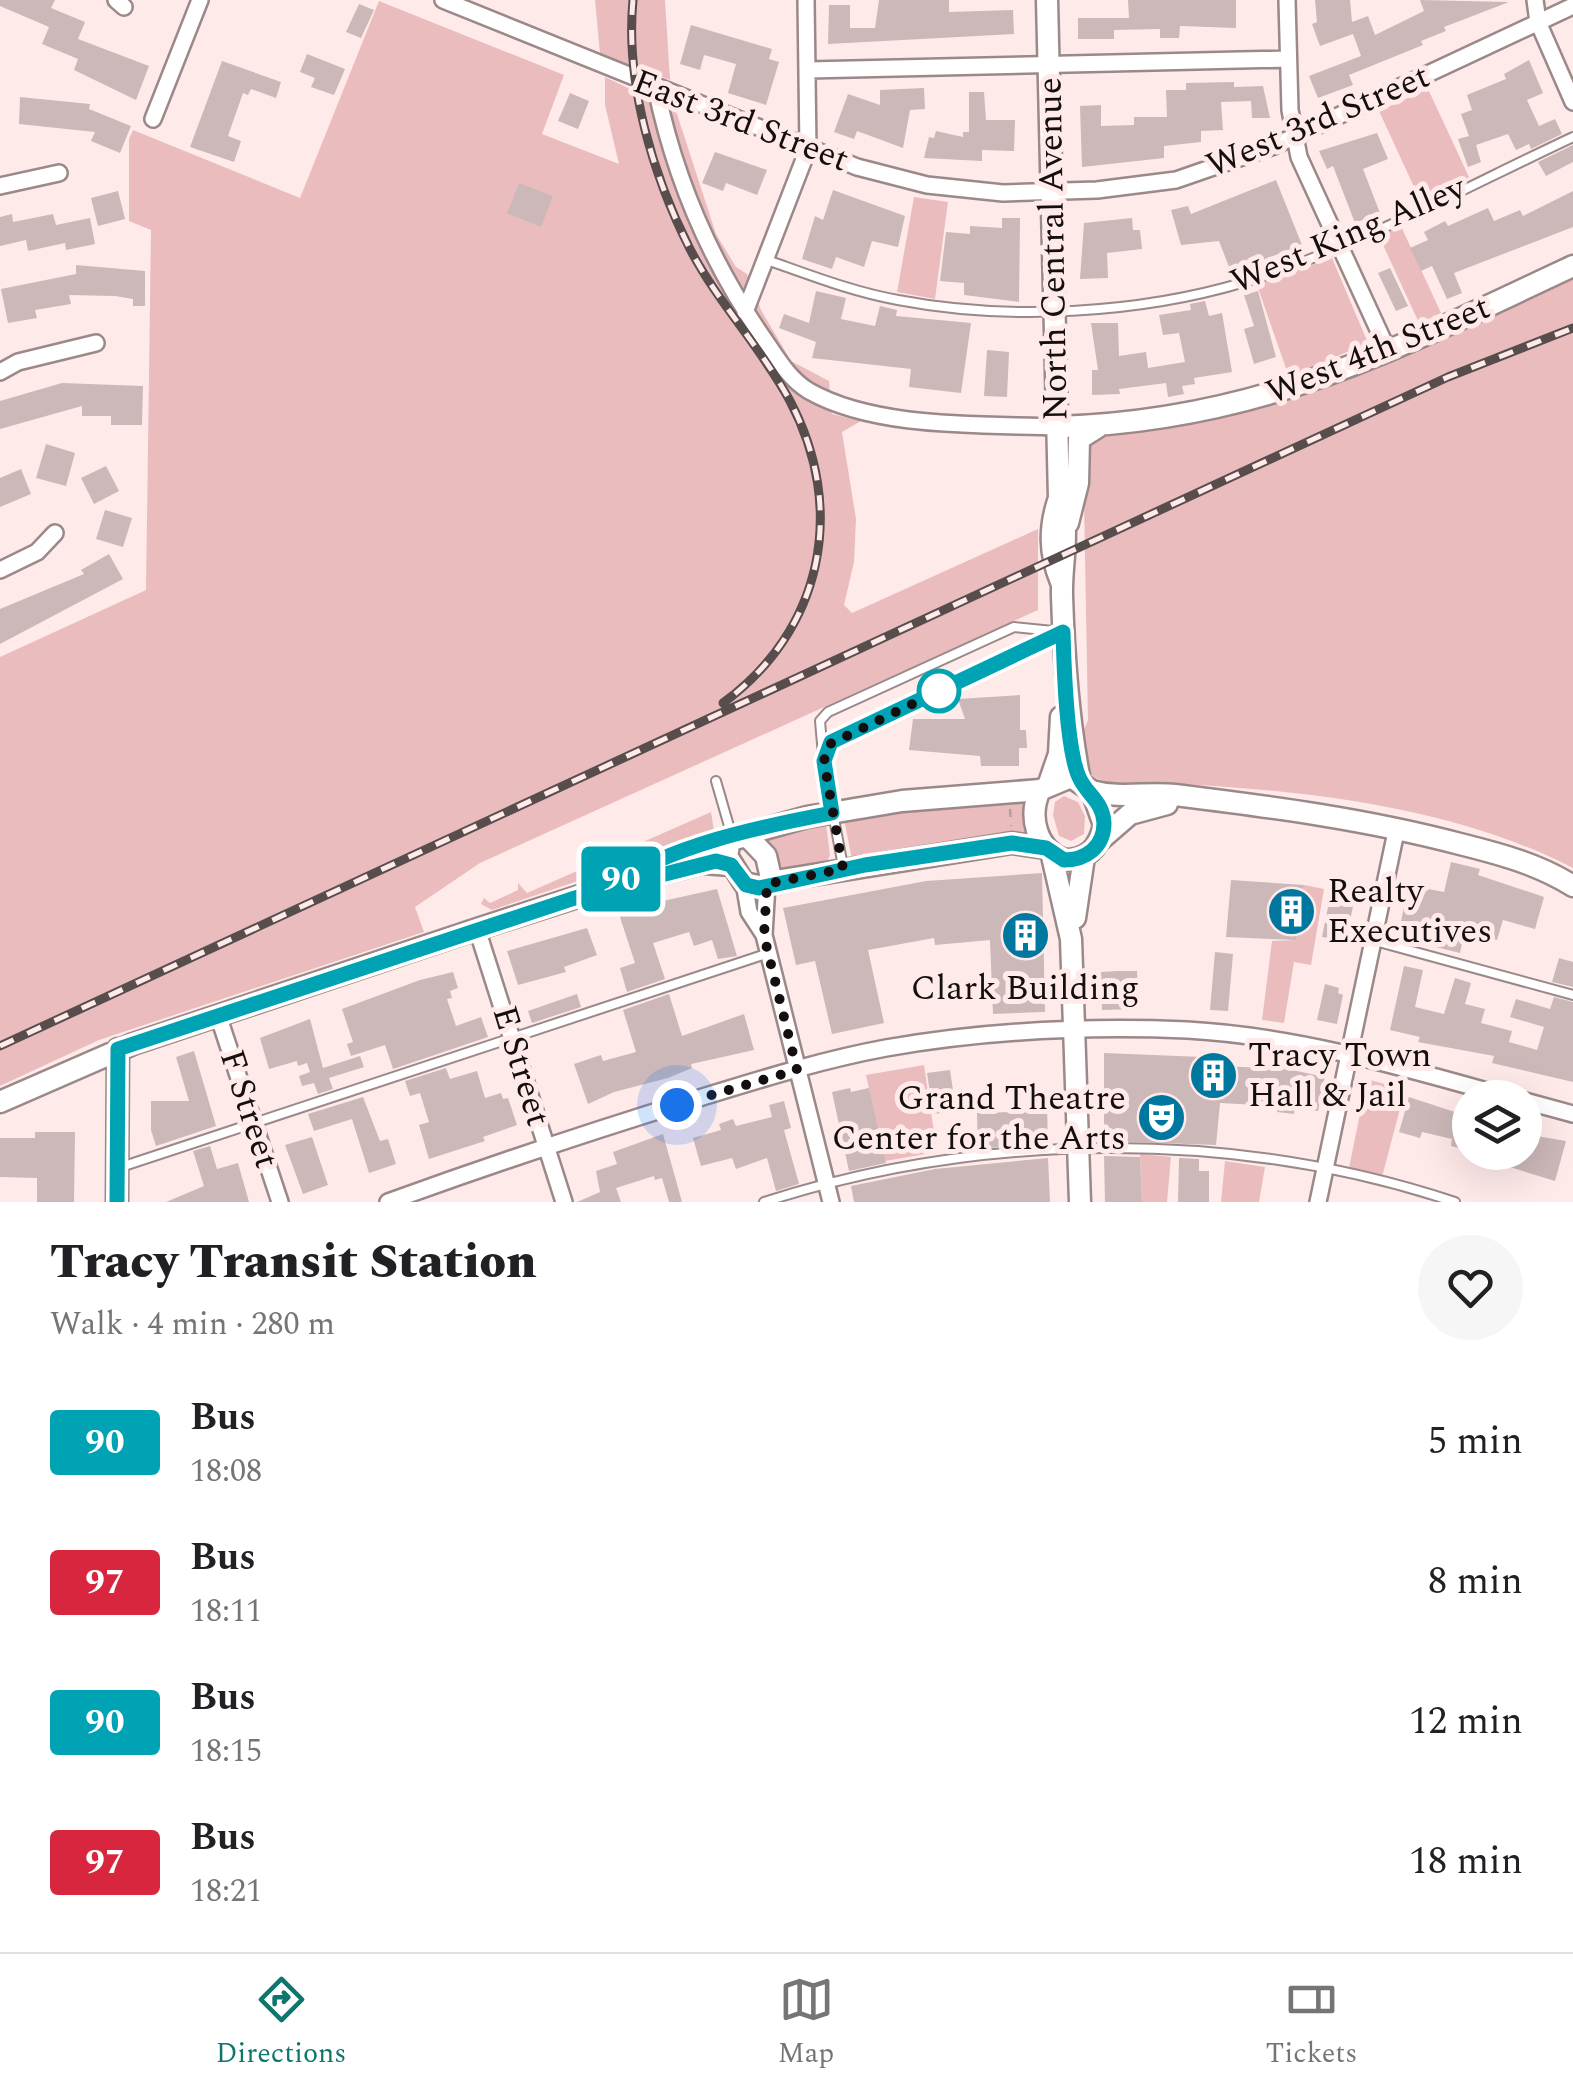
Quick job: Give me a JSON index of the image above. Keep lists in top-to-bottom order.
{
  "streets": {
    "street": [
      "East 3rd Street",
      "West 3rd Street",
      "North Central Avenue",
      "West 4th Street",
      "E Street",
      "F Street"
    ],
    "lane": ["West King Alley"]
  },
  "crossings": [
    ["East 3rd Street", "West 3rd Street"],
    ["East 3rd Street", "North Central Avenue"],
    ["West 3rd Street", "North Central Avenue"],
    ["West King Alley", "North Central Avenue"],
    ["North Central Avenue", "West 4th Street"]
  ],
  "places": {
    "building": ["Realty Executives", "Clark Building", "Tracy Town Hall & Jail"],
    "theatre": ["Grand Theatre Center for the Arts"]
  },
  "lines": ["bus line 90"],
  "page": {
    "on_map": "90",
    "heading": ["Tracy Transit Station", "Walk · 4 min · 280 m"],
    "list": [
      {
        "mark": "90",
        "name": "Bus",
        "note": "18:08",
        "value": "5 min"
      },
      {
        "mark": "97",
        "name": "Bus",
        "note": "18:11",
        "value": "8 min"
      },
      {
        "mark": "90",
        "name": "Bus",
        "note": "18:15",
        "value": "12 min"
      },
      {
        "mark": "97",
        "name": "Bus",
        "note": "18:21",
        "value": "18 min"
      }
    ],
    "tabs": ["Directions", "Map", "Tickets"]
  }
}
